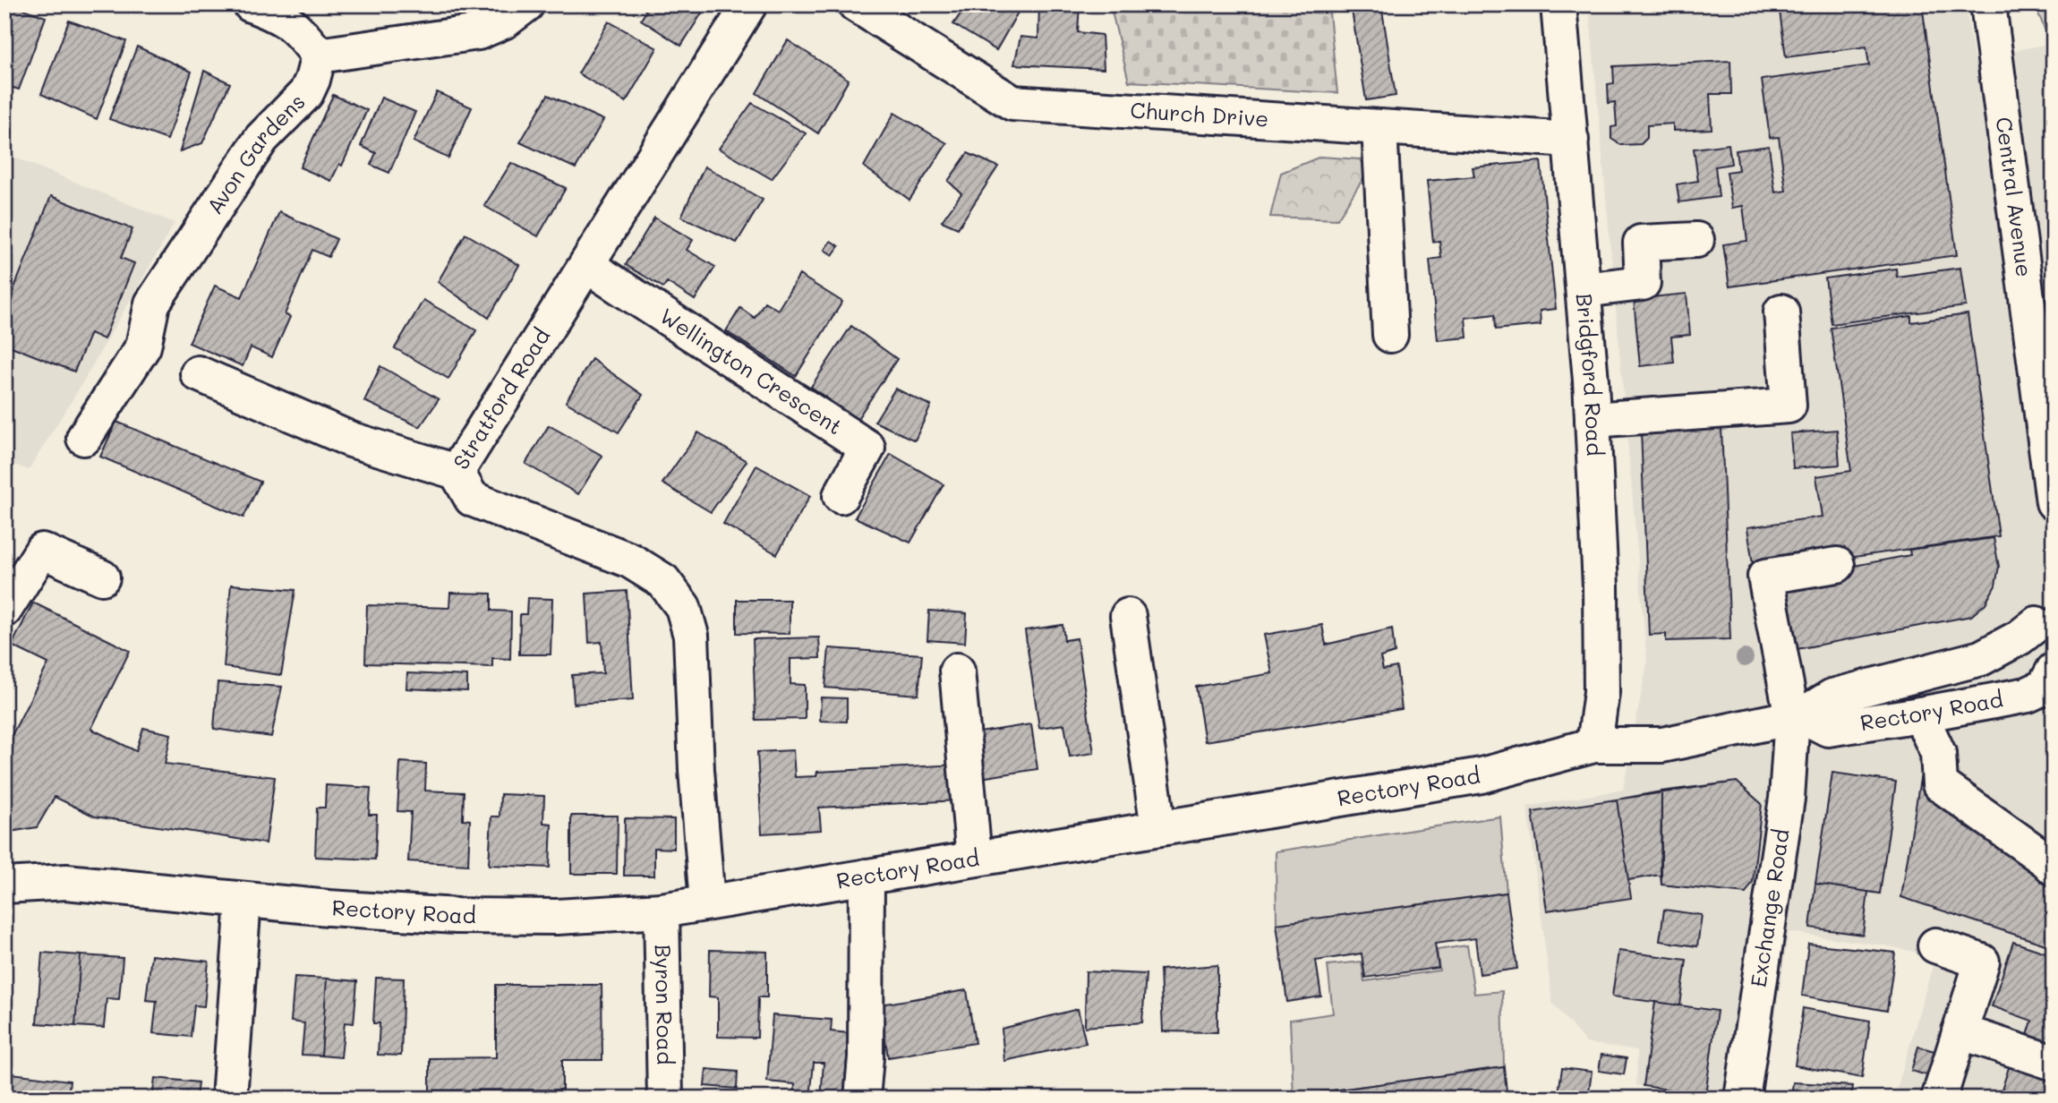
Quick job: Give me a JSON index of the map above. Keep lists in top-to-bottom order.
{
  "streets": {
    "street": [
      "Church Drive",
      "Avon Gardens",
      "Central Avenue",
      "Wellington Crescent",
      "Bridgford Road",
      "Stratford Road",
      "Rectory Road",
      "Exchange Road",
      "Byron Road"
    ]
  },
  "crossings": [
    ["Church Drive", "Bridgford Road"],
    ["Wellington Crescent", "Stratford Road"],
    ["Bridgford Road", "Rectory Road"],
    ["Stratford Road", "Rectory Road"],
    ["Rectory Road", "Exchange Road"],
    ["Rectory Road", "Byron Road"]
  ]
}
